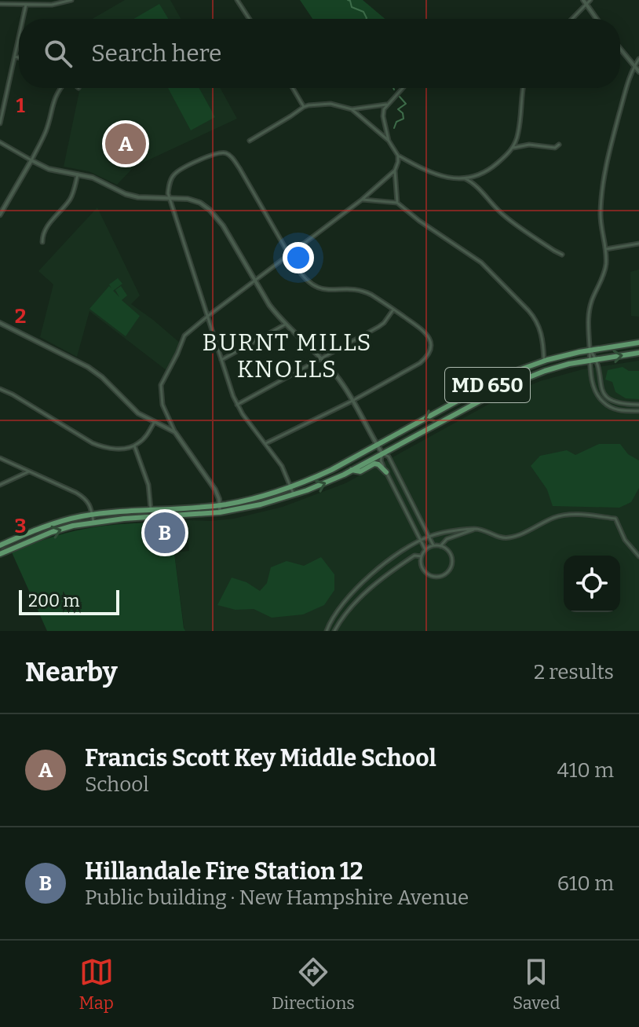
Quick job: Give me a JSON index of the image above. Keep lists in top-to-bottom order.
{
  "streets": {
    "main road": ["MD 650"]
  },
  "districts": ["BURNT MILLS KNOLLS"],
  "scale_bar": "200 m",
  "page": {
    "search": "Search here",
    "pins": ["A", "B"],
    "scale": "200 m",
    "heading": ["Nearby", "2 results"],
    "list": [
      {
        "mark": "A",
        "name": "Francis Scott Key Middle School",
        "note": "School",
        "value": "410 m"
      },
      {
        "mark": "B",
        "name": "Hillandale Fire Station 12",
        "note": "Public building · New Hampshire Avenue",
        "value": "610 m"
      }
    ],
    "nav": ["Map", "Directions", "Saved"]
  },
  "grid": {
    "rows": ["1", "2", "3"]
  }
}
